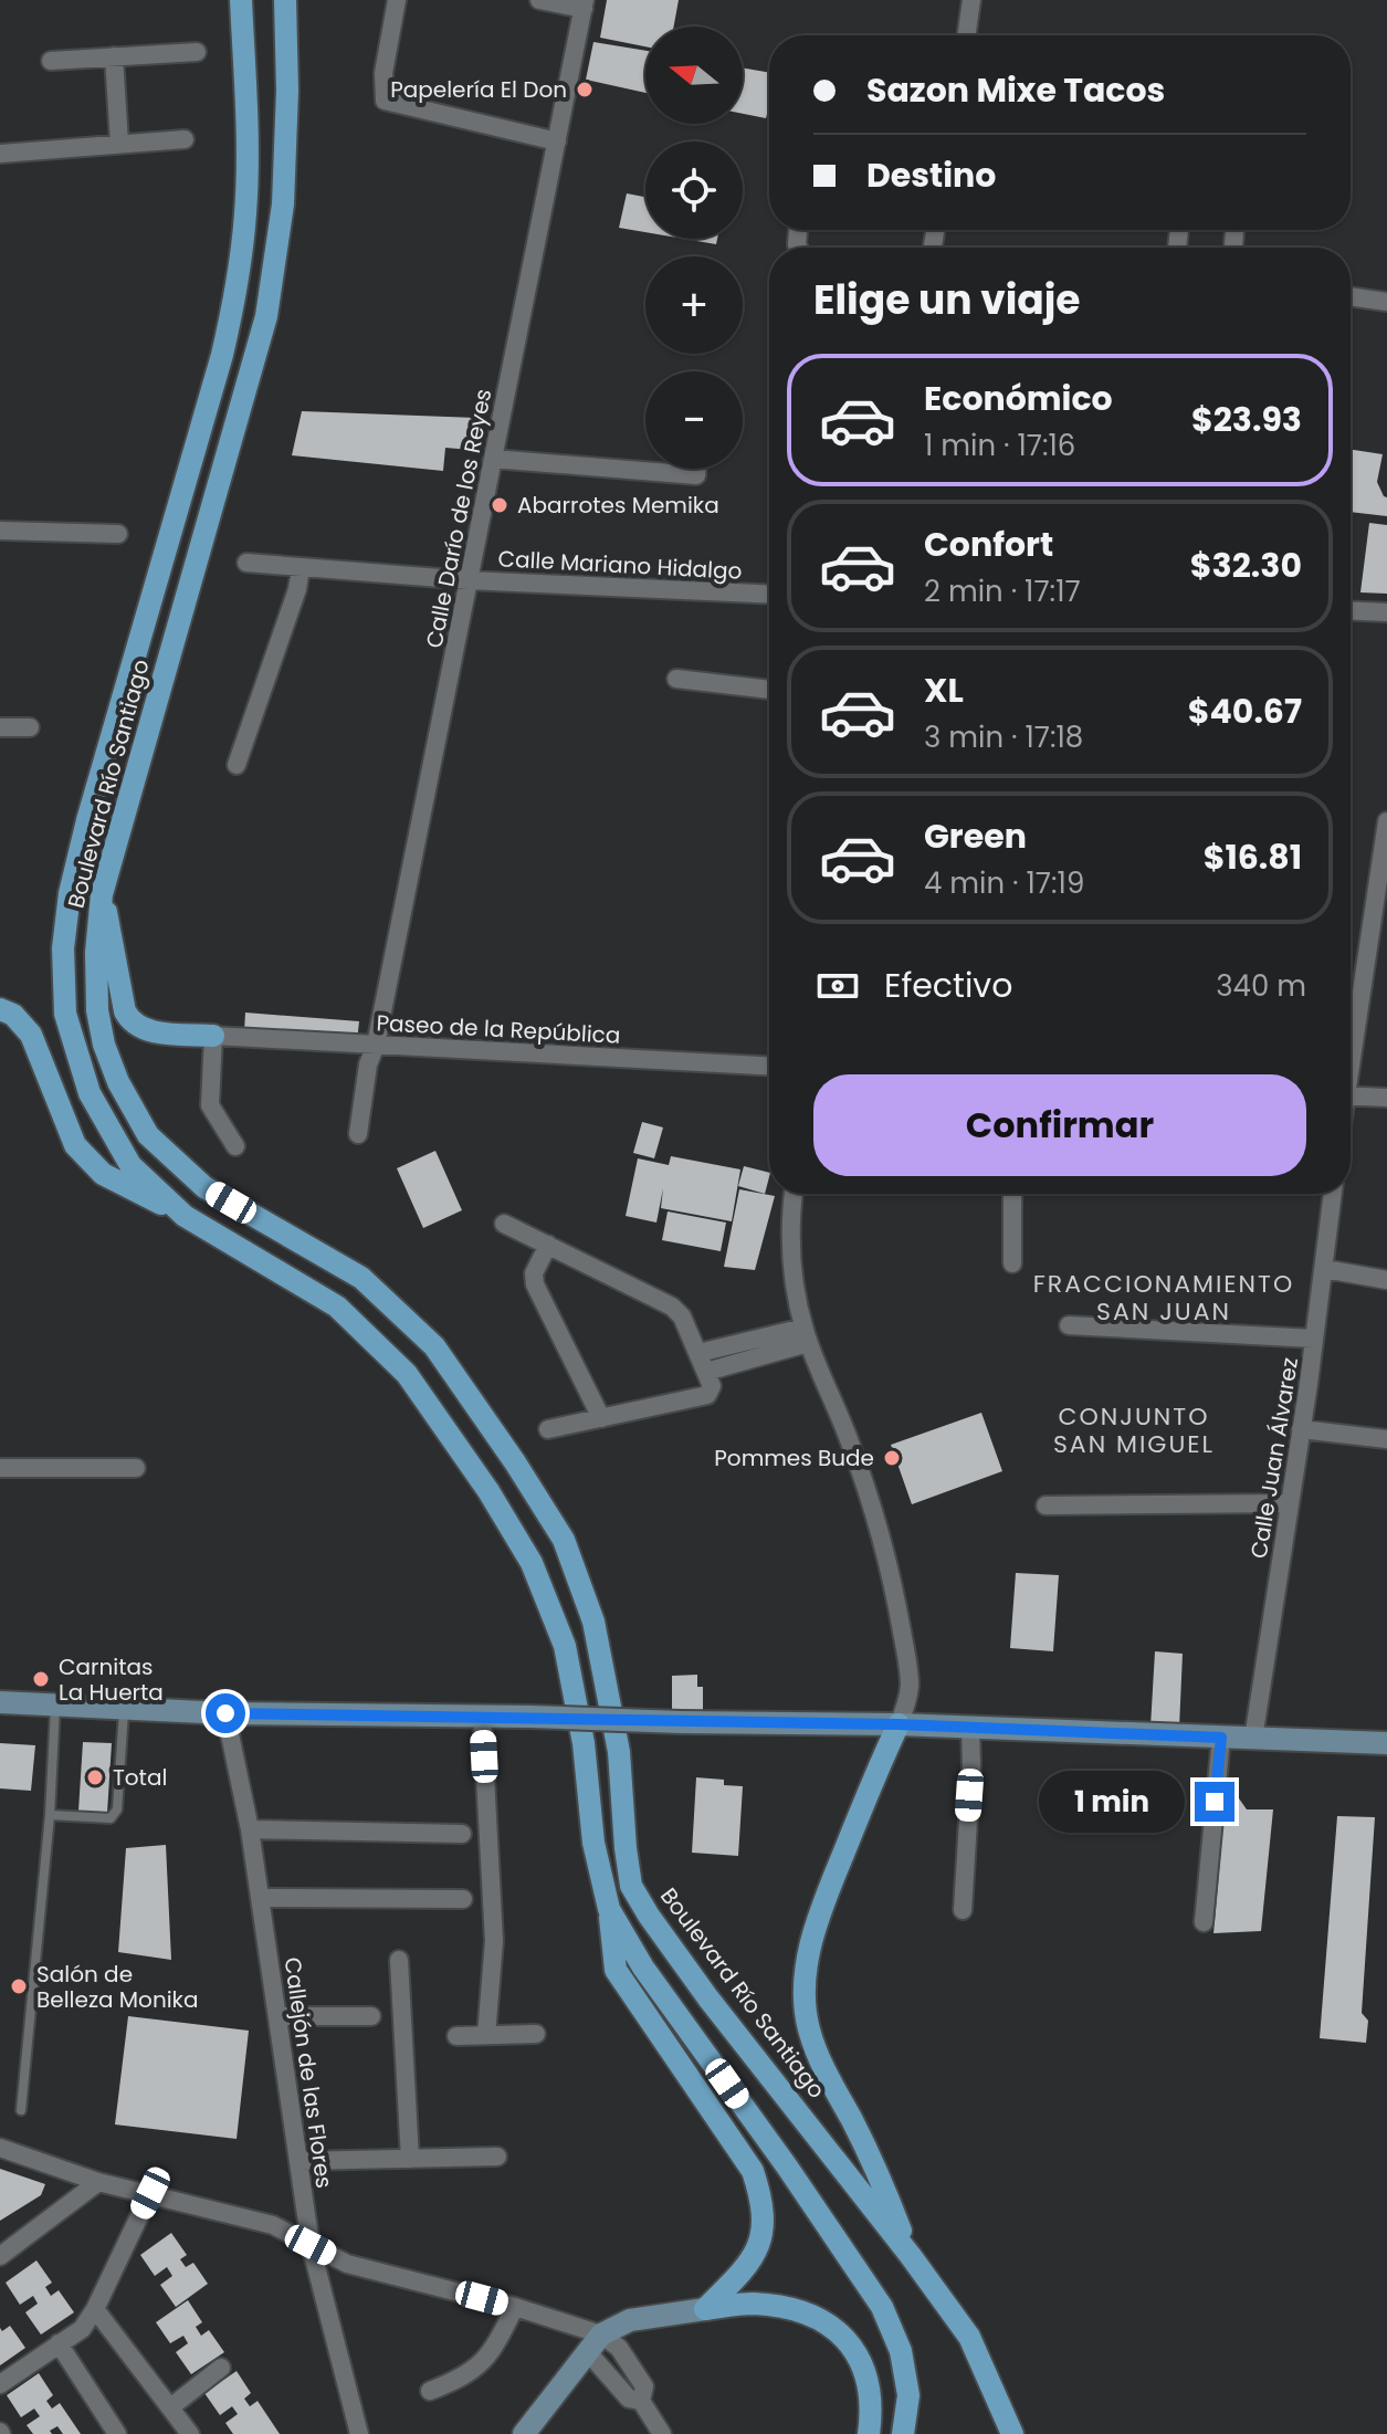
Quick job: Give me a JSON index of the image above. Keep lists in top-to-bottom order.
{
  "streets": {
    "main road": ["Boulevard Río Santiago"],
    "street": [
      "Calle Darío de los Reyes",
      "Calle Mariano Hidalgo",
      "Paseo de la República",
      "Calle Juan Álvarez",
      "Callejón de las Flores"
    ]
  },
  "crossings": [
    ["Calle Darío de los Reyes", "Calle Mariano Hidalgo"],
    ["Calle Darío de los Reyes", "Paseo de la República"]
  ],
  "districts": ["FRACCIONAMIENTO SAN JUAN", "CONJUNTO SAN MIGUEL"],
  "places": [
    "Papelería El Don",
    "Abarrotes Memika",
    "Pommes Bude",
    "Carnitas La Huerta",
    "Total",
    "Salón de Belleza Monika"
  ],
  "north": "left",
  "page": {
    "map_buttons": ["+", "−"],
    "banner": ["Sazon Mixe Tacos", "Destino"],
    "heading": "Elige un viaje",
    "list": [
      {
        "name": "Económico",
        "note": "1 min · 17:16",
        "value": "$23.93"
      },
      {
        "name": "Confort",
        "note": "2 min · 17:17",
        "value": "$32.30"
      },
      {
        "name": "XL",
        "note": "3 min · 17:18",
        "value": "$40.67"
      },
      {
        "name": "Green",
        "note": "4 min · 17:19",
        "value": "$16.81"
      }
    ],
    "pay": ["Efectivo", "340 m"],
    "buttons": "Confirmar",
    "bubble": "1 min"
  }
}
